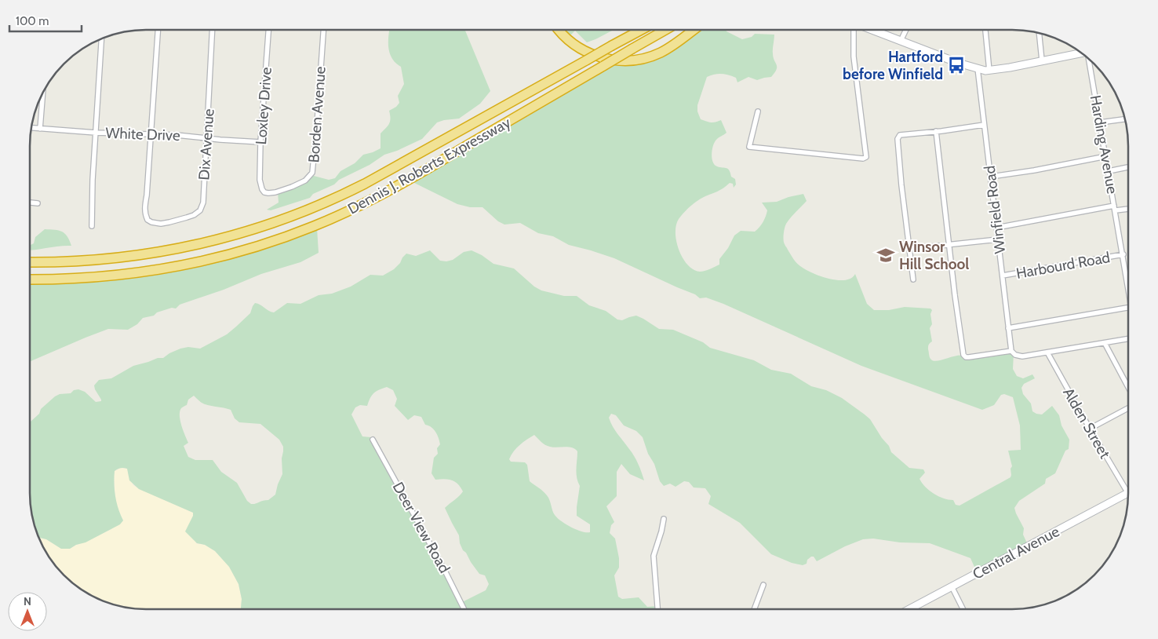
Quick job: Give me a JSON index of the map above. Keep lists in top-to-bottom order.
{
  "streets": {
    "highway": ["Dennis J. Roberts Expressway"],
    "main road": ["Central Avenue"],
    "street": [
      "Loxley Drive",
      "Borden Avenue",
      "White Drive",
      "Dix Avenue",
      "Harding Avenue",
      "Winfield Road",
      "Harbourd Road",
      "Alden Street",
      "Deer View Road"
    ]
  },
  "crossings": [
    ["Loxley Drive", "Borden Avenue"],
    ["Loxley Drive", "White Drive"],
    ["White Drive", "Dix Avenue"],
    ["Harding Avenue", "Harbourd Road"],
    ["Winfield Road", "Harbourd Road"],
    ["Alden Street", "Central Avenue"]
  ],
  "places": {
    "bus stop": ["Hartford before Winfield"],
    "school or university": ["Winsor Hill School"]
  },
  "scale_bar": "100 m",
  "north": "top"
}
